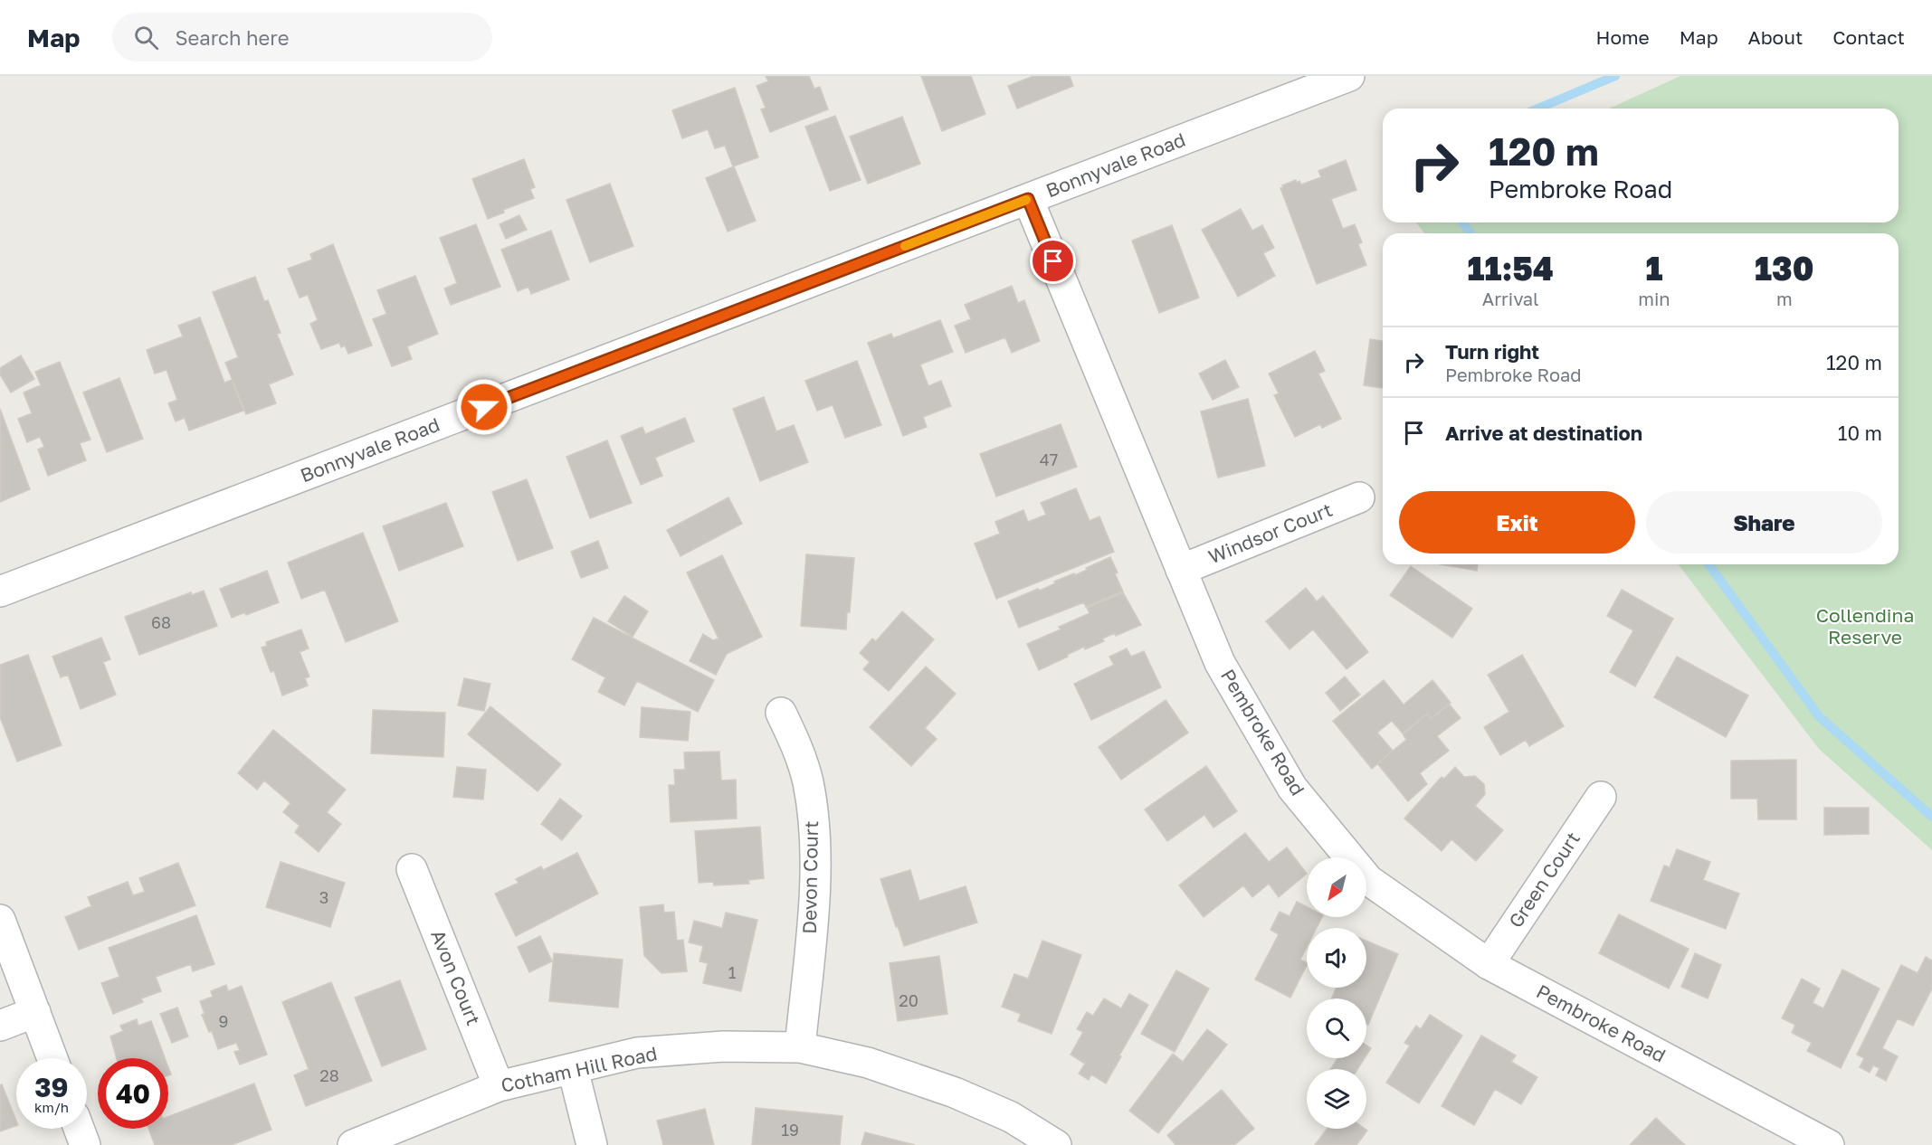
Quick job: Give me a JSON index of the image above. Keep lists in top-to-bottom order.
{
  "streets": {
    "street": [
      "Bonnyvale Road",
      "Windsor Court",
      "Pembroke Road",
      "Devon Court",
      "Green Court",
      "Avon Court",
      "Cotham Hill Road"
    ]
  },
  "crossings": [
    ["Bonnyvale Road", "Pembroke Road"],
    ["Windsor Court", "Pembroke Road"],
    ["Pembroke Road", "Green Court"],
    ["Devon Court", "Cotham Hill Road"],
    ["Avon Court", "Cotham Hill Road"]
  ],
  "parks": ["Collendina Reserve"],
  "house_numbers": [
    "47",
    "68",
    "3",
    "1",
    "20",
    "9",
    "28",
    "19"
  ],
  "north": "bottom left",
  "page": {
    "header": "Map",
    "search": "Search here",
    "nav": [
      "Home",
      "Map",
      "About",
      "Contact"
    ],
    "turn": ["120 m", "Pembroke Road"],
    "eta": [
      "11:54",
      "Arrival",
      "1",
      "min",
      "130",
      "m"
    ],
    "list": [
      {
        "name": "Turn right",
        "note": "Pembroke Road",
        "value": "120 m"
      },
      {
        "name": "Arrive at destination",
        "value": "10 m"
      }
    ],
    "buttons": ["Exit", "Share"],
    "speed": "39 km/h",
    "limit": "40"
  }
}
